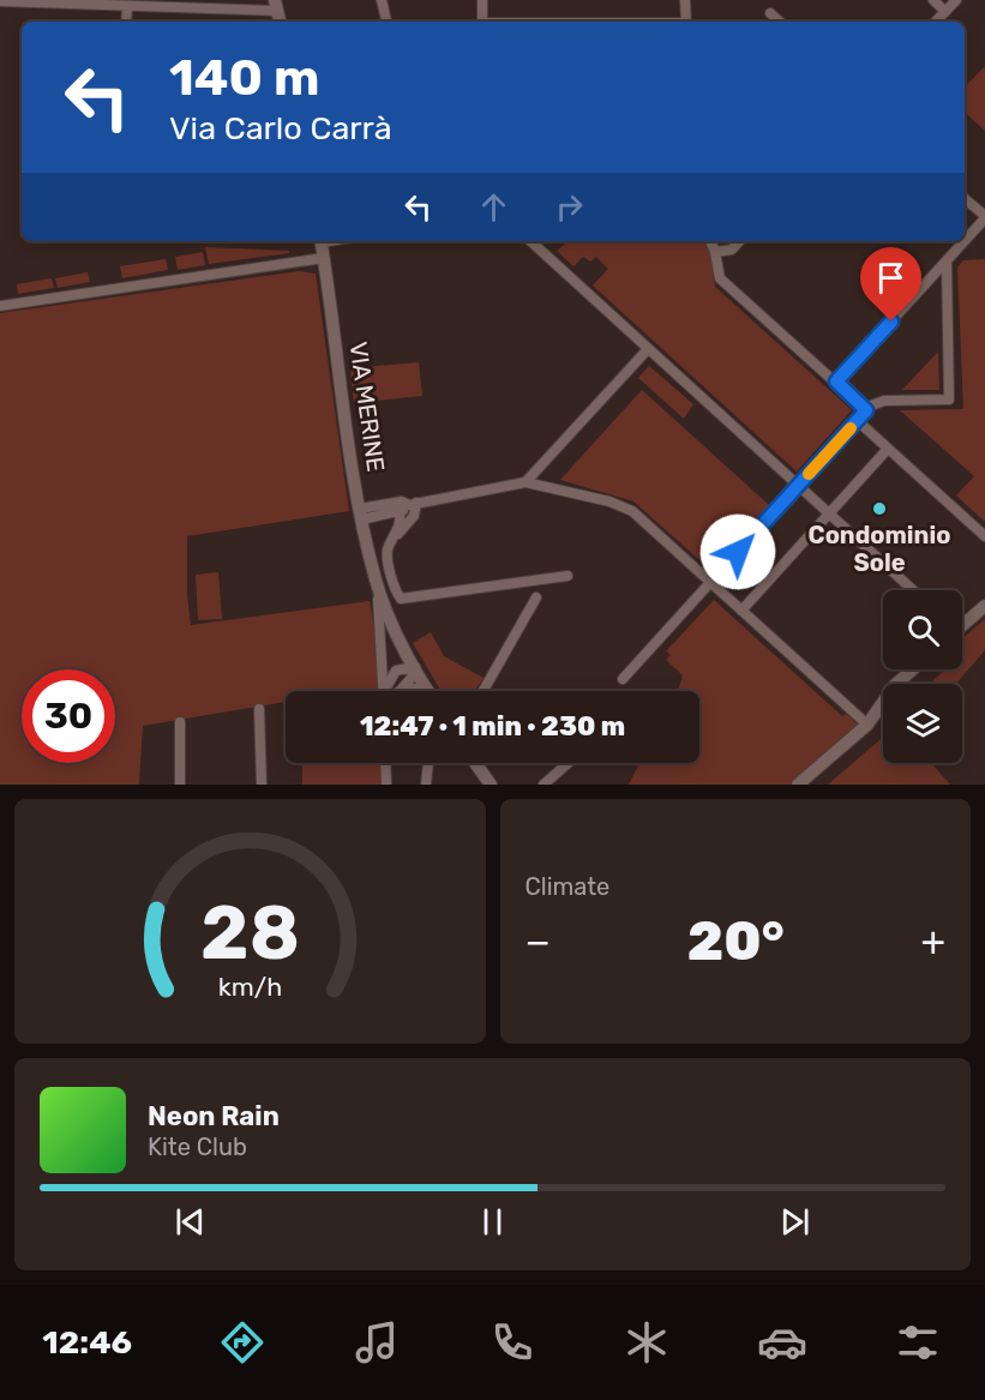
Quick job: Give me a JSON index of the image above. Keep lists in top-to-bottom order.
{
  "streets": {
    "main road": ["VIA MERINE"]
  },
  "places": ["Condominio Sole"],
  "page": {
    "turn": ["140 m", "Via Carlo Carrà"],
    "limit": "30",
    "trip": "12:47 · 1 min · 230 m",
    "tile": "Climate",
    "heat": ["−", "20°", "+"],
    "song": ["Neon Rain", "Kite Club"],
    "tabs": "12:46",
    "gauge": ["28", "km/h"]
  }
}
